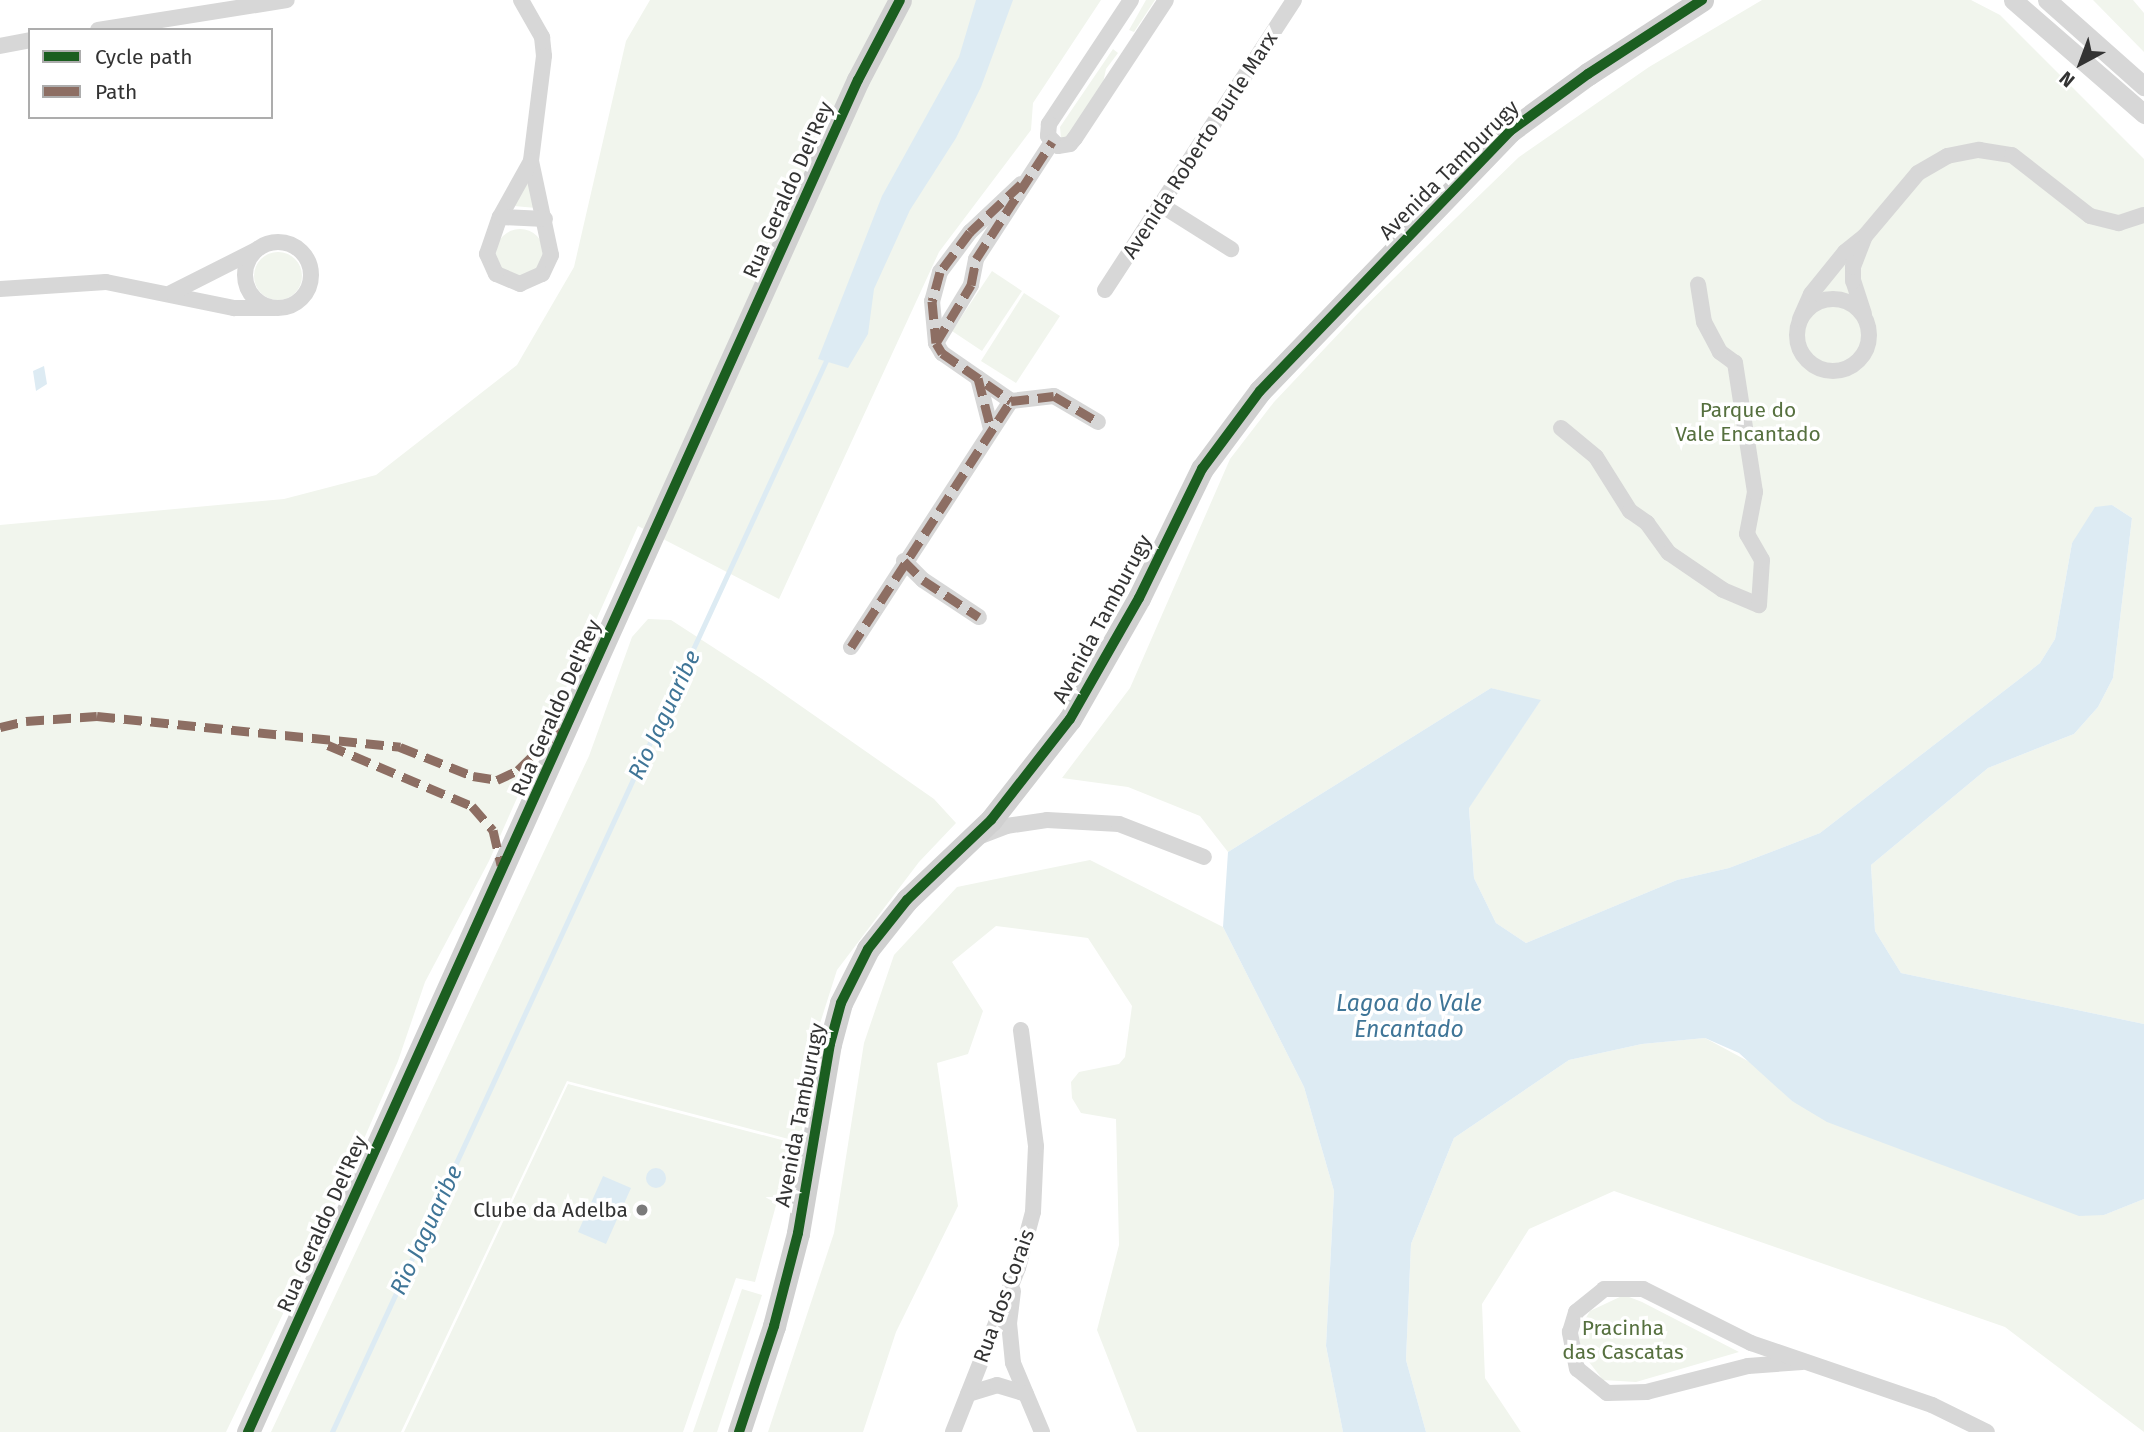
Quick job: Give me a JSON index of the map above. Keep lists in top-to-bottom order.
{
  "streets": {
    "main road": ["Avenida Tamburugy", "Rua Geraldo Del'Rey"],
    "street": ["Avenida Roberto Burle Marx", "Rua dos Corais"]
  },
  "water": ["Rio Jaguaribe", "Lagoa do Vale Encantado"],
  "parks": ["Parque do Vale Encantado", "Pracinha das Cascatas"],
  "places": ["Clube da Adelba"],
  "legend": ["Cycle path", "Path"],
  "north": "bottom left"
}
